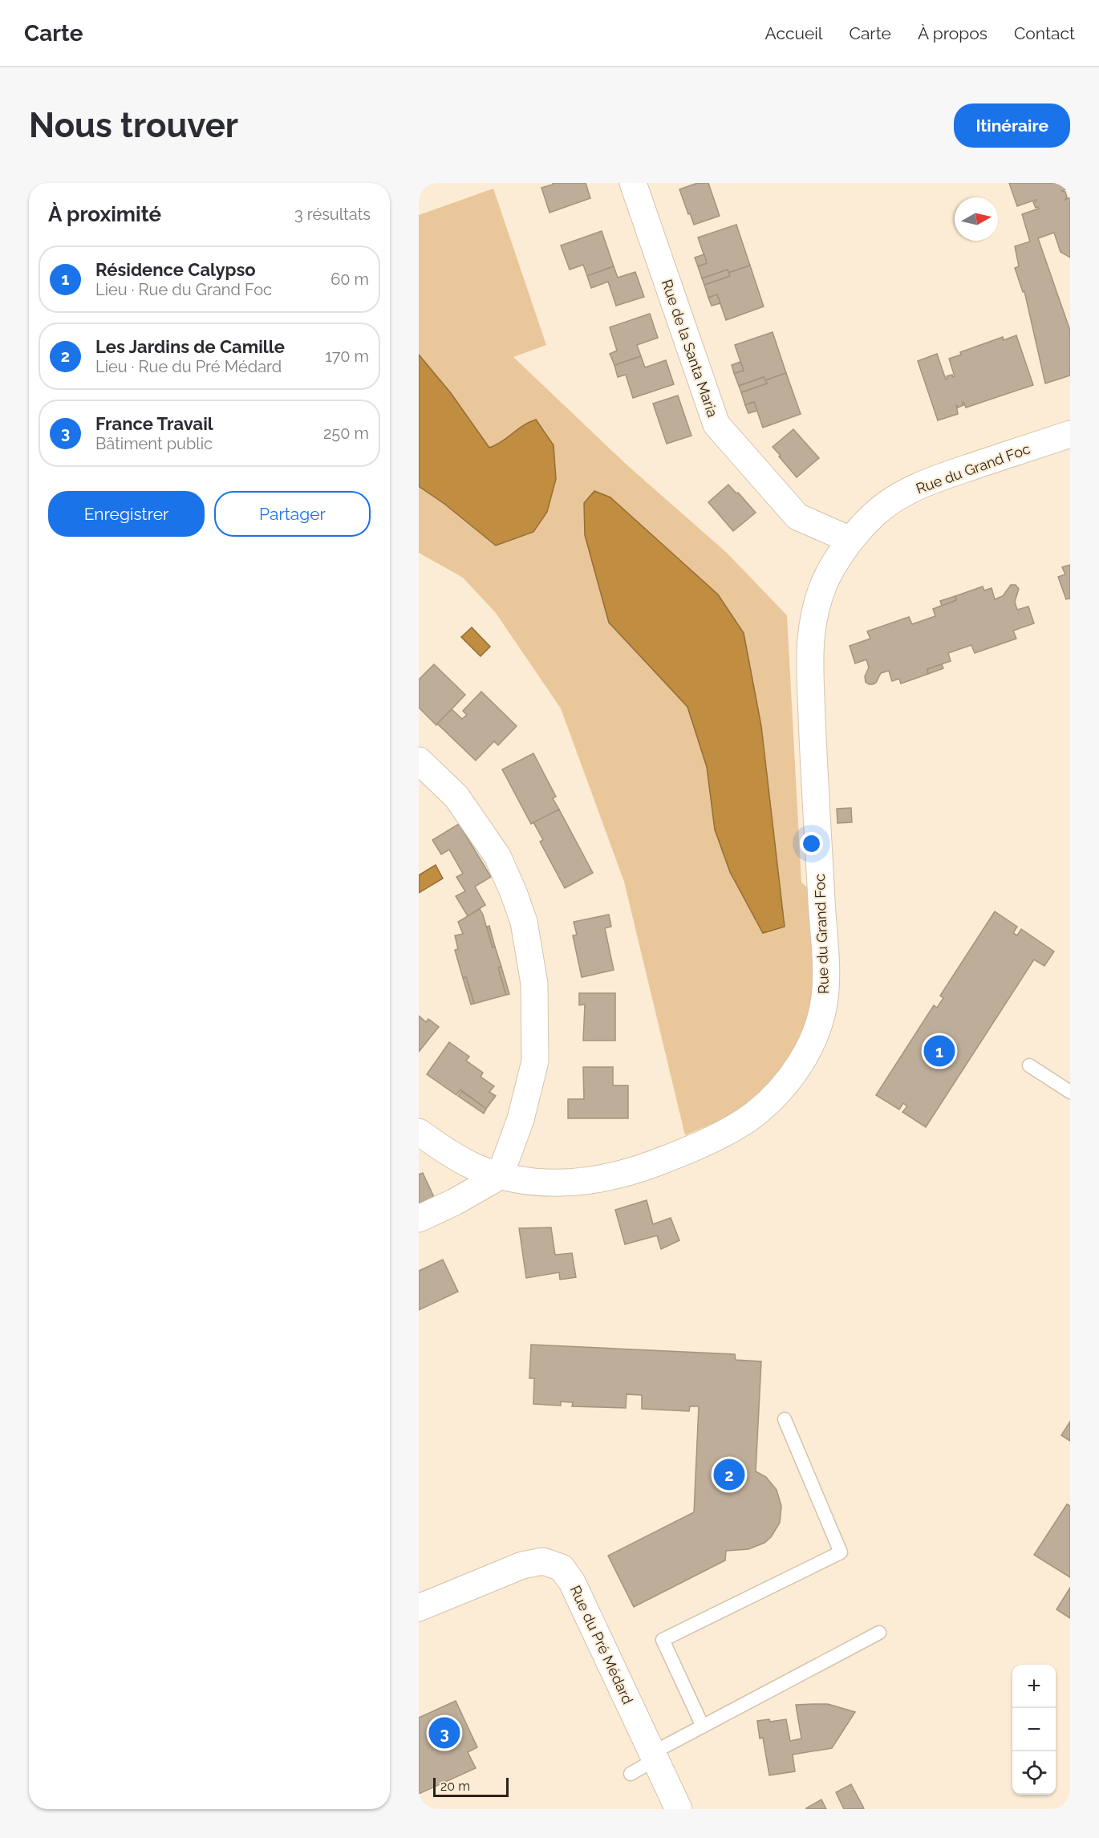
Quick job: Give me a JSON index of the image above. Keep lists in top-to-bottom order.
{
  "streets": {
    "street": ["Rue de la Santa Maria", "Rue du Grand Foc", "Rue du Pré Médard"]
  },
  "crossings": [
    ["Rue de la Santa Maria", "Rue du Grand Foc"]
  ],
  "scale_bar": "20 m",
  "north": "right",
  "page": {
    "header": "Carte",
    "nav": [
      "Accueil",
      "Carte",
      "À propos",
      "Contact"
    ],
    "buttons": [
      "Itinéraire",
      ["Enregistrer", "Partager"]
    ],
    "title": "Nous trouver",
    "heading": ["À proximité", "3 résultats"],
    "list": [
      {
        "mark": "1",
        "name": "Résidence Calypso",
        "note": "Lieu · Rue du Grand Foc",
        "value": "60 m"
      },
      {
        "mark": "2",
        "name": "Les Jardins de Camille",
        "note": "Lieu · Rue du Pré Médard",
        "value": "170 m"
      },
      {
        "mark": "3",
        "name": "France Travail",
        "note": "Bâtiment public",
        "value": "250 m"
      }
    ],
    "pins": ["1", "2", "3"],
    "map_buttons": ["+", "−"],
    "scale": "20 m"
  }
}
